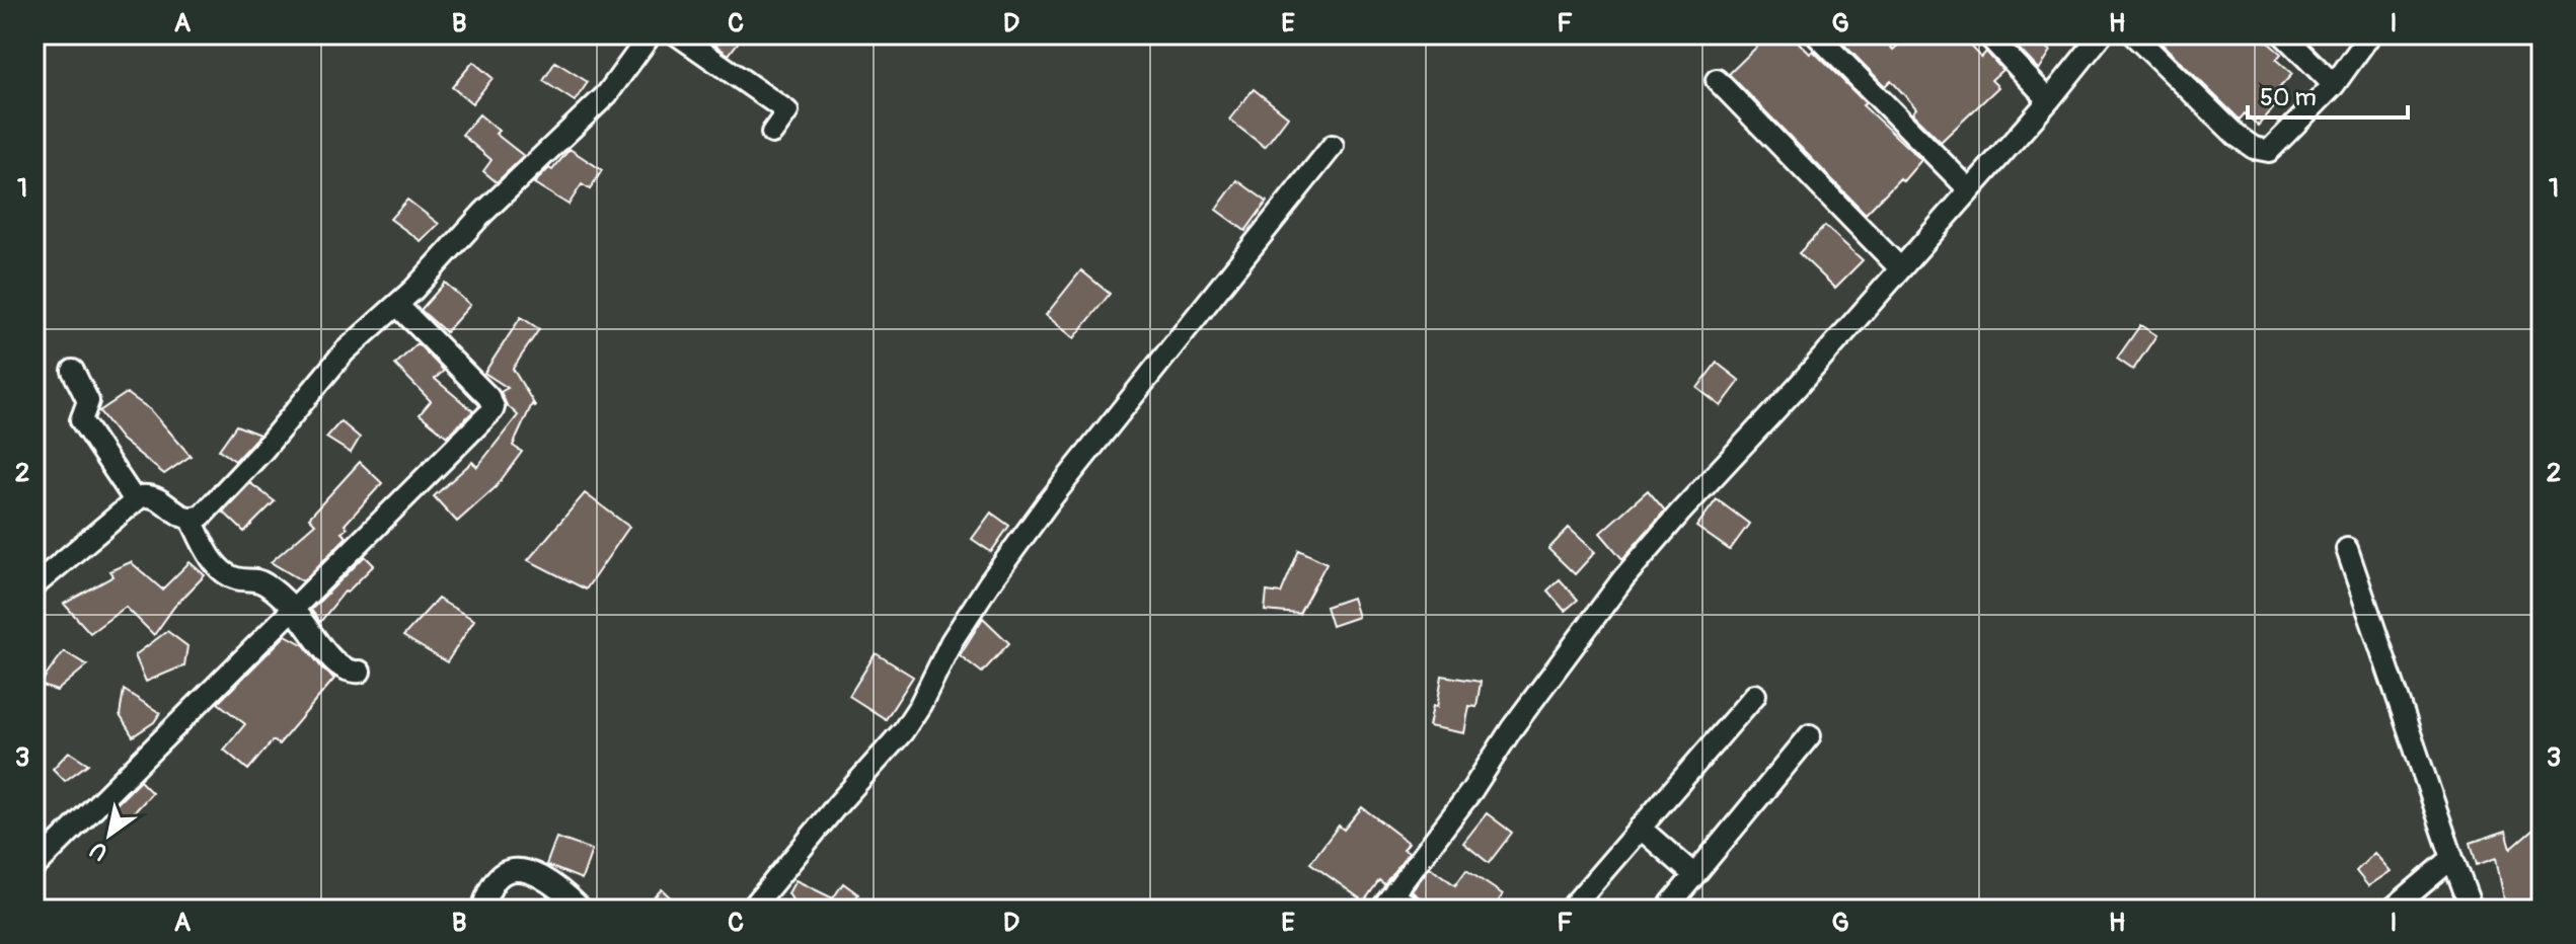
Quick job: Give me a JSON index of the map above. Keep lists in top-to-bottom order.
{
  "scale_bar": "50 m",
  "north": "bottom left",
  "grid": {
    "columns": [
      "A",
      "B",
      "C",
      "D",
      "E",
      "F",
      "G",
      "H",
      "I"
    ],
    "rows": ["1", "2", "3"]
  }
}
